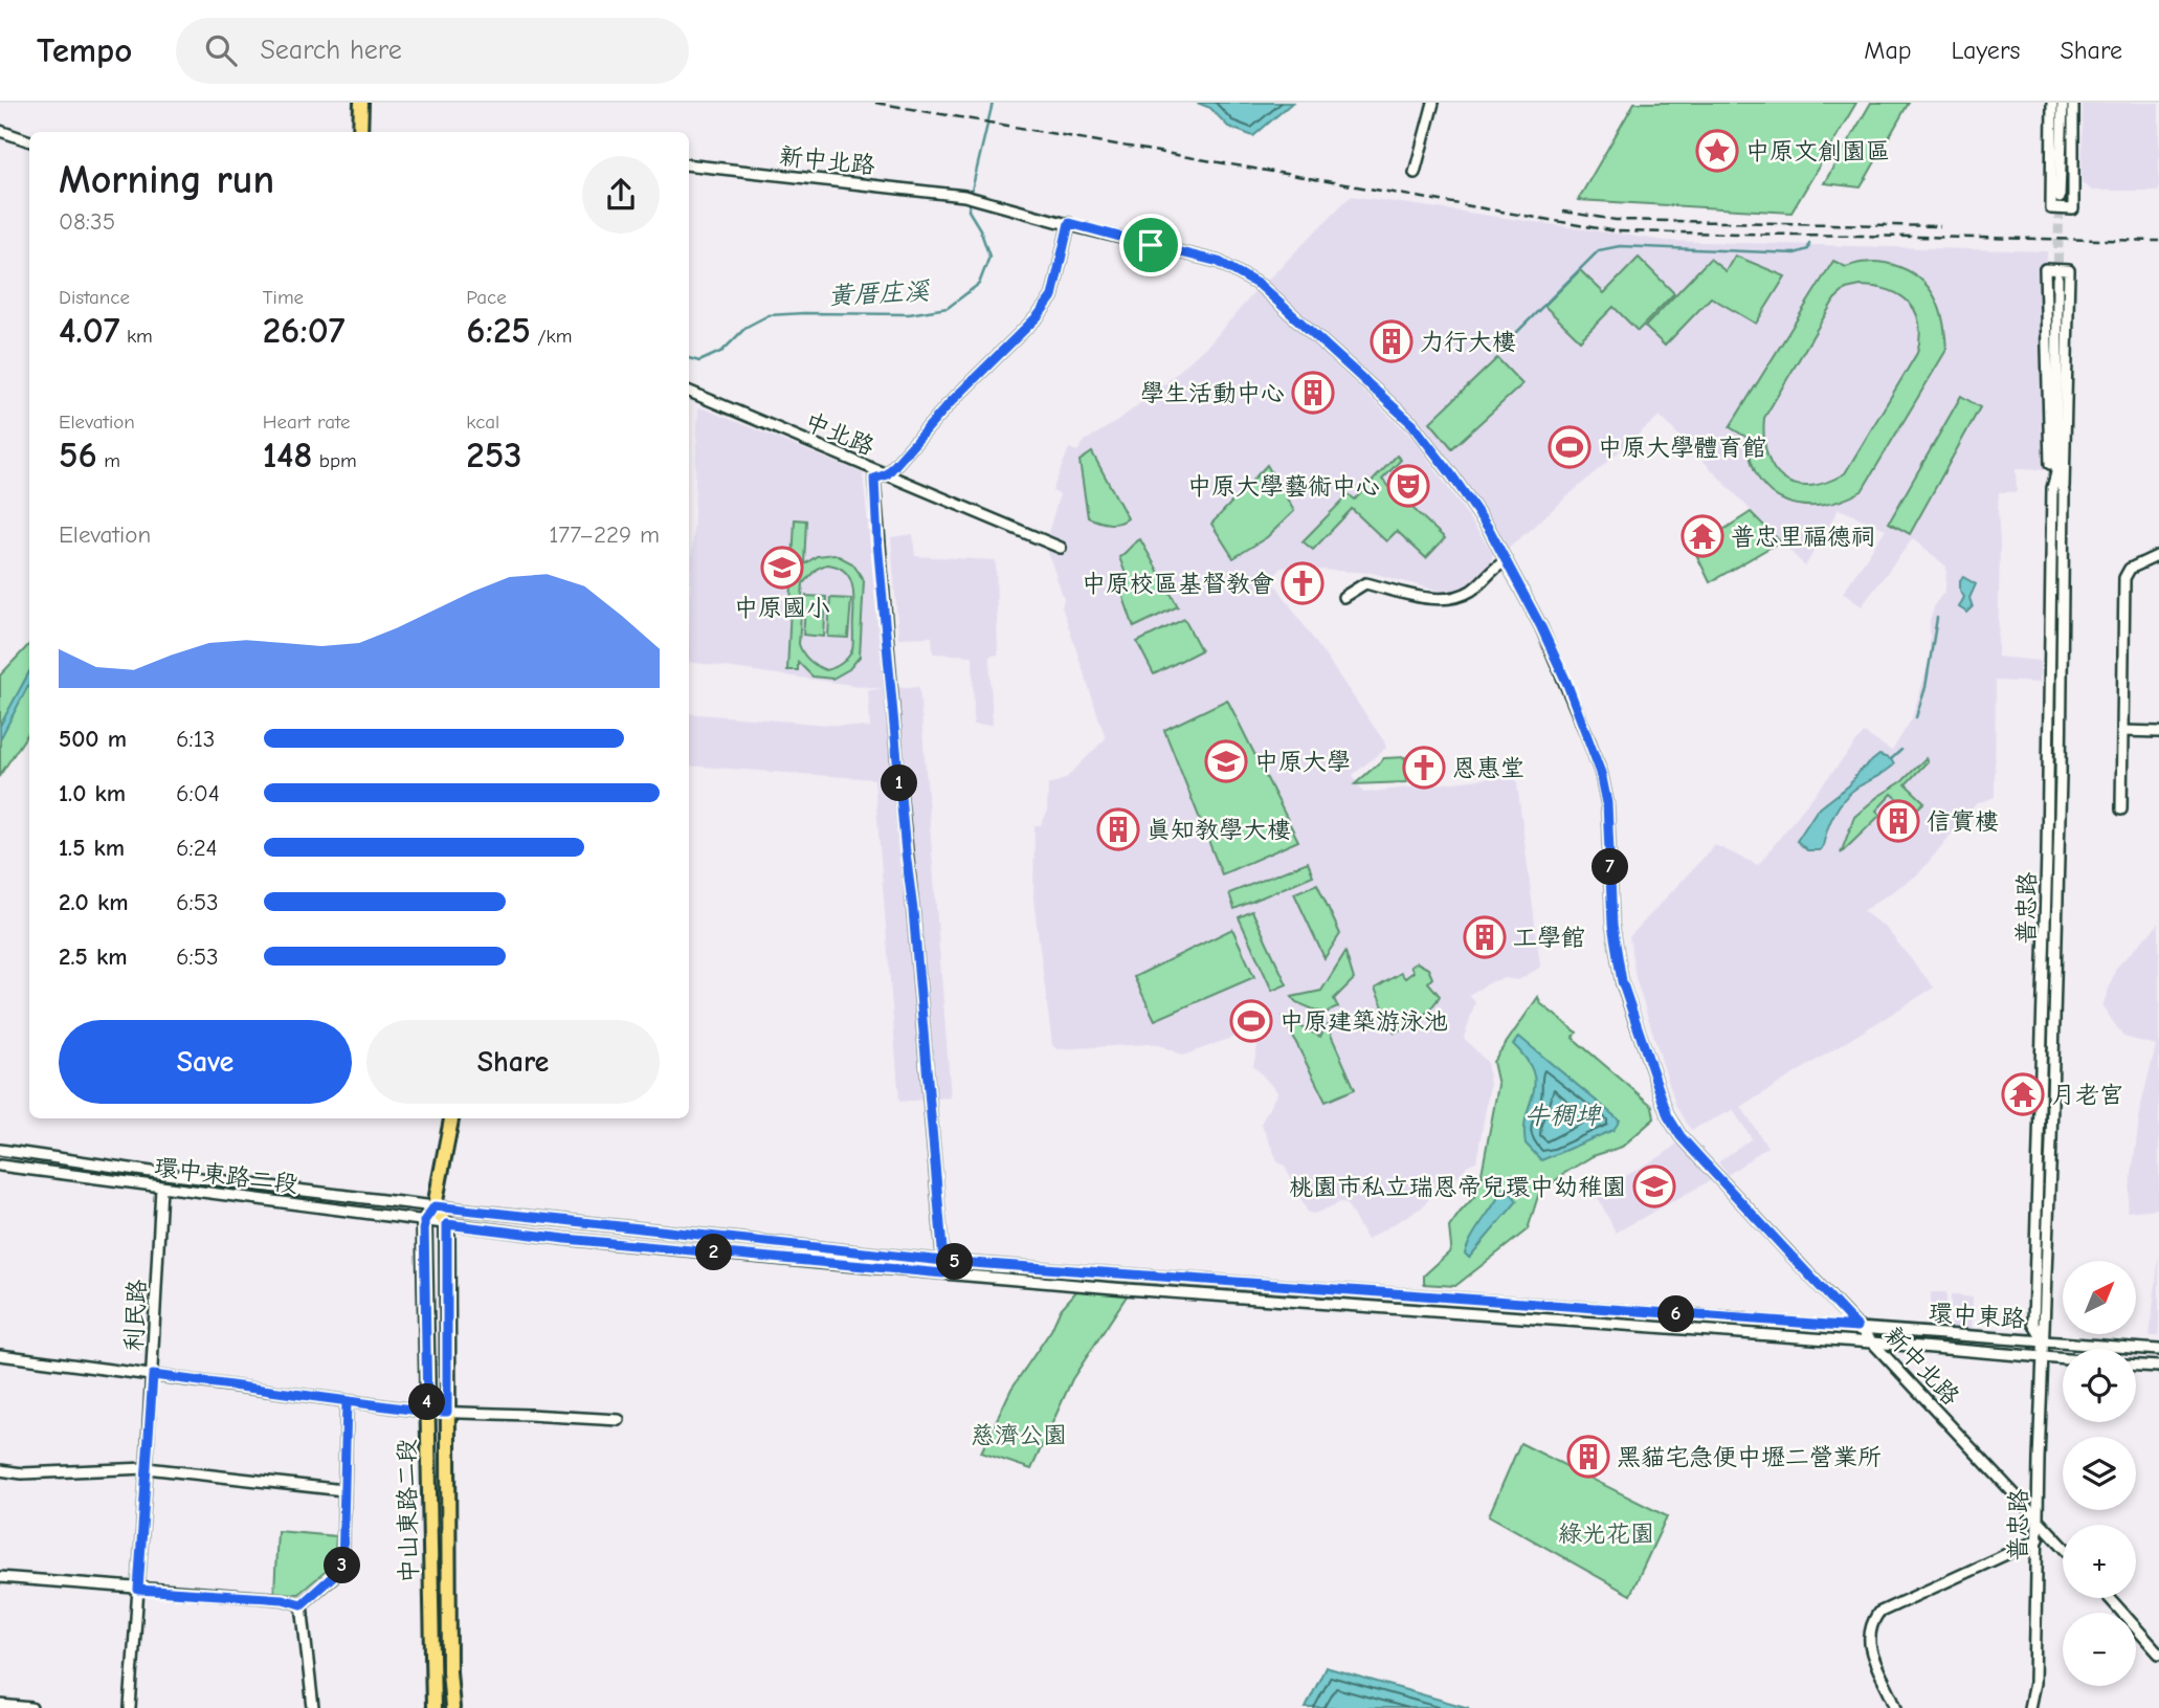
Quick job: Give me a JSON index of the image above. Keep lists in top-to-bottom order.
{
  "streets": {
    "main road": ["中山東路二段"],
    "street": [
      "新中北路",
      "中北路",
      "普忠路",
      "環中東路二段",
      "利民路",
      "環中東路"
    ]
  },
  "crossings": [
    ["新中北路", "普忠路"],
    ["新中北路", "環中東路"],
    ["普忠路", "環中東路"],
    ["環中東路二段", "利民路"],
    ["環中東路二段", "環中東路"],
    ["環中東路二段", "中山東路二段"],
    ["環中東路", "中山東路二段"]
  ],
  "water": ["黃厝庄溪", "牛稠埤"],
  "parks": ["慈濟公園", "綠光花園"],
  "places": {
    "place": ["中原文創園區"],
    "building": [
      "力行大樓",
      "學生活動中心",
      "信實樓",
      "真知教學大樓",
      "工學館",
      "黑貓宅急便中壢二營業所"
    ],
    "sports": ["中原大學體育館", "中原建築游泳池"],
    "theatre": ["中原大學藝術中心"],
    "temple": ["普忠里福德祠", "月老宮"],
    "school or university": ["中原國小", "中原大學", "桃園市私立瑞恩帝兒環中幼稚園"],
    "church": ["中原校區基督教會", "恩惠堂"]
  },
  "north": "top right",
  "page": {
    "header": "Tempo",
    "search": "Search here",
    "nav": ["Map", "Layers", "Share"],
    "heading": ["Morning run", "08:35"],
    "stats": [
      ["Distance", "4.07 km"],
      ["Time", "26:07"],
      ["Pace", "6:25 /km"],
      ["Elevation", "56 m"],
      ["Heart rate", "148 bpm"],
      ["kcal", "253"]
    ],
    "chart": ["Elevation", "177–229 m"],
    "list": [
      {
        "name": "500 m",
        "note": "6:13"
      },
      {
        "name": "1.0 km",
        "note": "6:04"
      },
      {
        "name": "1.5 km",
        "note": "6:24"
      },
      {
        "name": "2.0 km",
        "note": "6:53"
      },
      {
        "name": "2.5 km",
        "note": "6:53"
      }
    ],
    "pins": [
      "1",
      "7",
      "2",
      "5",
      "6",
      "4",
      "3"
    ],
    "buttons": ["Save", "Share"],
    "map_buttons": ["+", "−"]
  }
}
